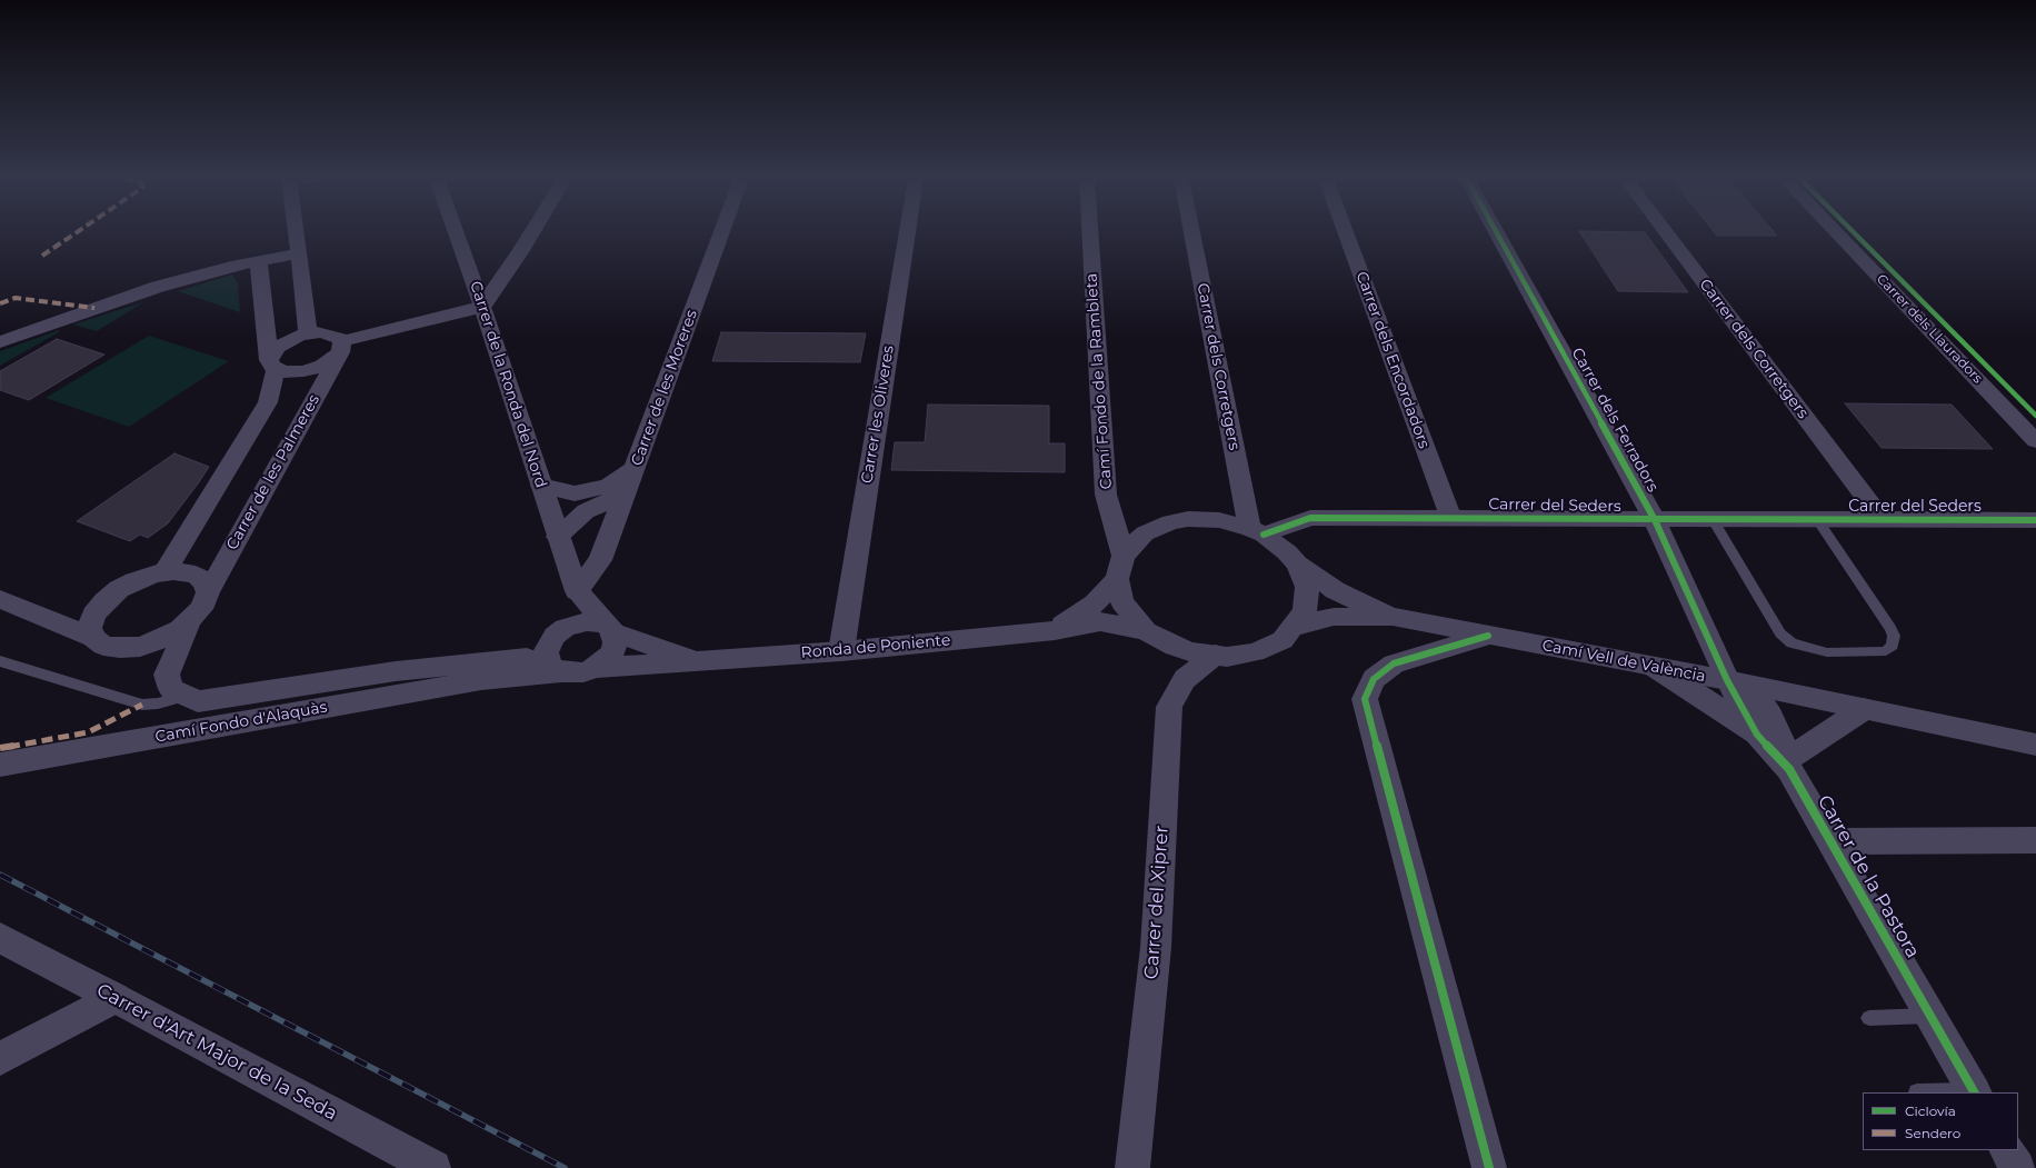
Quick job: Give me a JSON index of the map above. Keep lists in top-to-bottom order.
{
  "streets": {
    "street": [
      "Carrer dels Llauradors",
      "Carrer dels Corretgers",
      "Carrer dels Encordadors",
      "Camí Fondo de la Rambleta",
      "Carrer de la Ronda del Nord",
      "Carrer de les Moreres",
      "Carrer les Oliveres",
      "Carrer dels Ferradors",
      "Carrer de les Palmeres",
      "Carrer del Seders",
      "Ronda de Poniente",
      "Camí Vell de València",
      "Camí Fondo d'Alaquàs",
      "Carrer de la Pastora",
      "Carrer del Xiprer",
      "Carrer d'Art Major de la Seda"
    ]
  },
  "crossings": [
    ["Carrer dels Corretgers", "Carrer del Seders"],
    ["Carrer dels Corretgers", "Ronda de Poniente"],
    ["Carrer dels Encordadors", "Carrer del Seders"],
    ["Camí Fondo de la Rambleta", "Ronda de Poniente"],
    ["Carrer de la Ronda del Nord", "Carrer de les Moreres"],
    ["Carrer de la Ronda del Nord", "Ronda de Poniente"],
    ["Carrer de la Ronda del Nord", "Camí Fondo d'Alaquàs"],
    ["Carrer les Oliveres", "Ronda de Poniente"],
    ["Carrer dels Ferradors", "Carrer del Seders"],
    ["Carrer dels Ferradors", "Camí Vell de València"],
    ["Carrer dels Ferradors", "Carrer de la Pastora"],
    ["Carrer del Seders", "Ronda de Poniente"],
    ["Ronda de Poniente", "Camí Fondo d'Alaquàs"],
    ["Camí Vell de València", "Carrer de la Pastora"]
  ],
  "legend": ["Ciclovía", "Sendero"]
}
